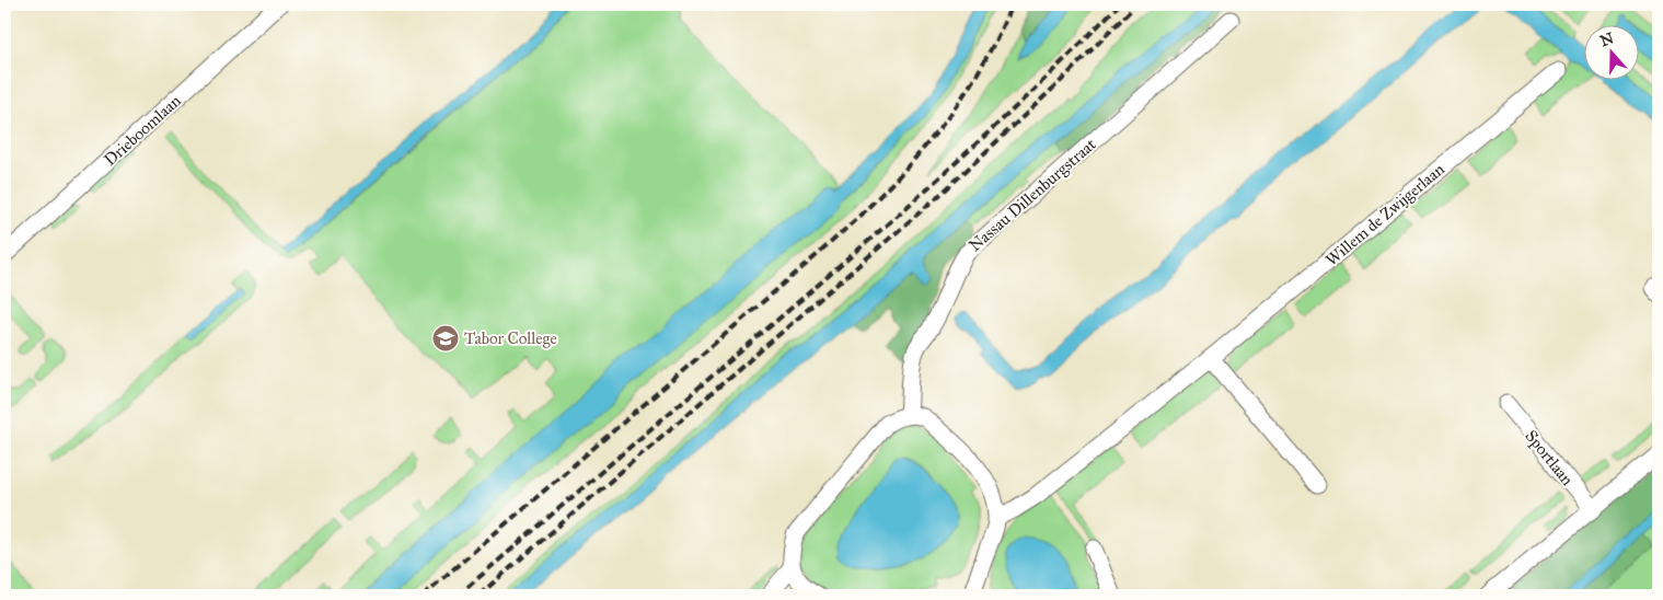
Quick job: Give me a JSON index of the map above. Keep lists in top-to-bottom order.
{
  "streets": {
    "street": [
      "Drieboomlaan",
      "Nassau Dillenburgstraat",
      "Willem de Zwijgerlaan",
      "Sportlaan"
    ]
  },
  "places": {
    "school or university": ["Tabor College"]
  },
  "north": "top"
}
